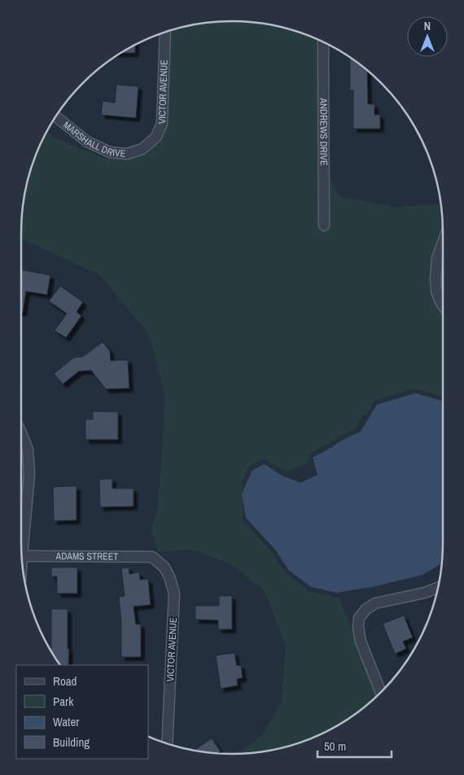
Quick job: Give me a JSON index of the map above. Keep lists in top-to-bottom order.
{
  "streets": {
    "street": [
      "VICTOR AVENUE",
      "ANDREWS DRIVE",
      "MARSHALL DRIVE",
      "ADAMS STREET"
    ]
  },
  "crossings": [
    ["VICTOR AVENUE", "MARSHALL DRIVE"],
    ["VICTOR AVENUE", "ADAMS STREET"]
  ],
  "legend": [
    "Road",
    "Park",
    "Water",
    "Building"
  ],
  "scale_bar": "50 m",
  "north": "top"
}
